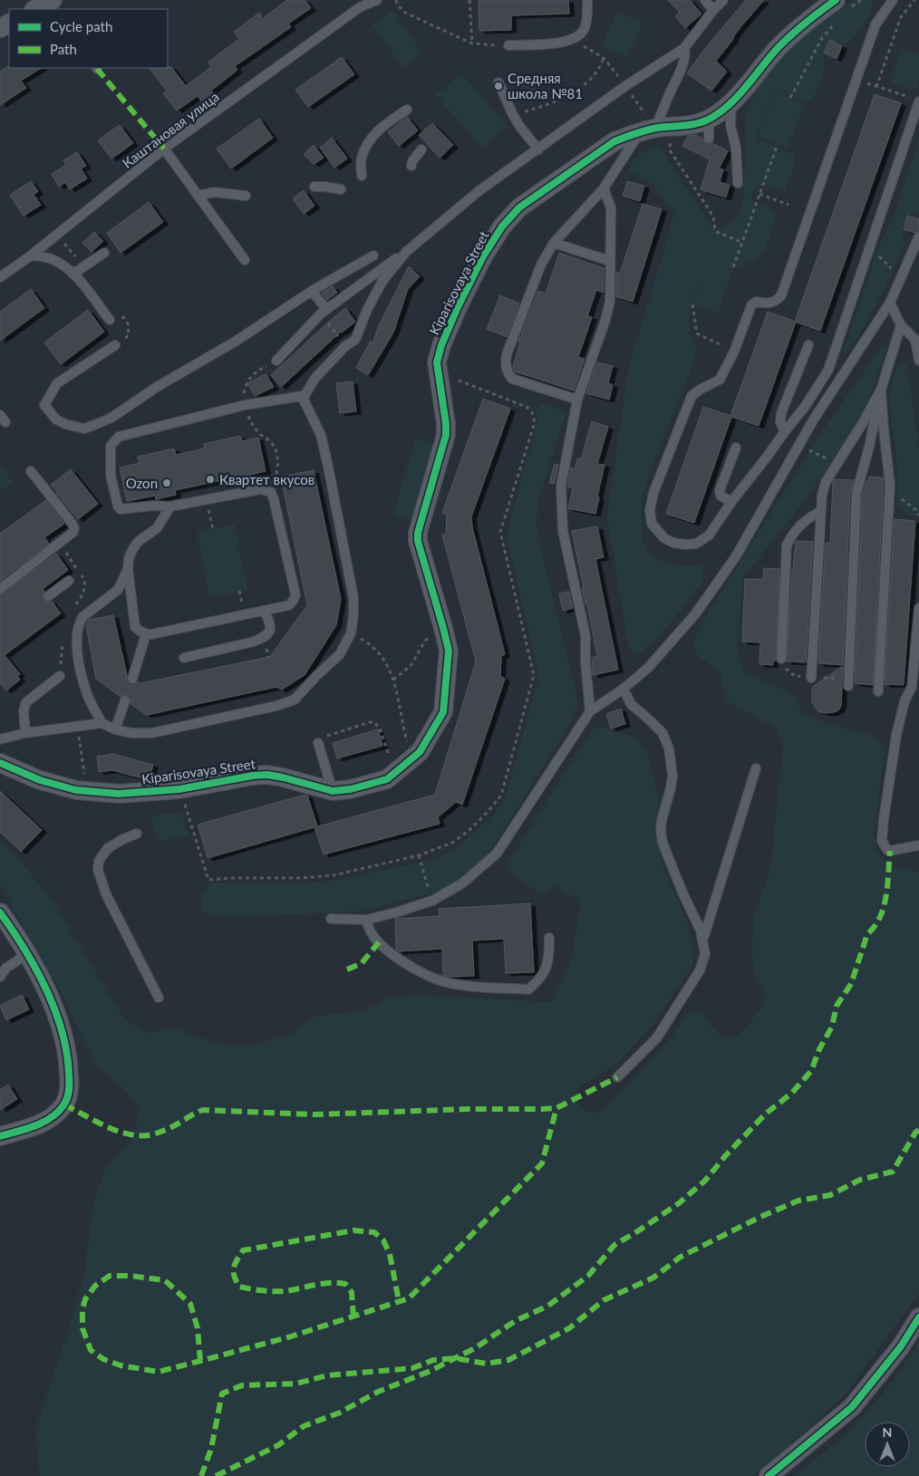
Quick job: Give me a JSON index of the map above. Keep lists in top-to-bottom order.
{
  "streets": {
    "street": ["Kiparisovaya Street"],
    "lane": ["Каштановая улица"]
  },
  "places": ["Средняя школа №81", "Квартет вкусов", "Ozon"],
  "legend": ["Cycle path", "Path"],
  "north": "top"
}
